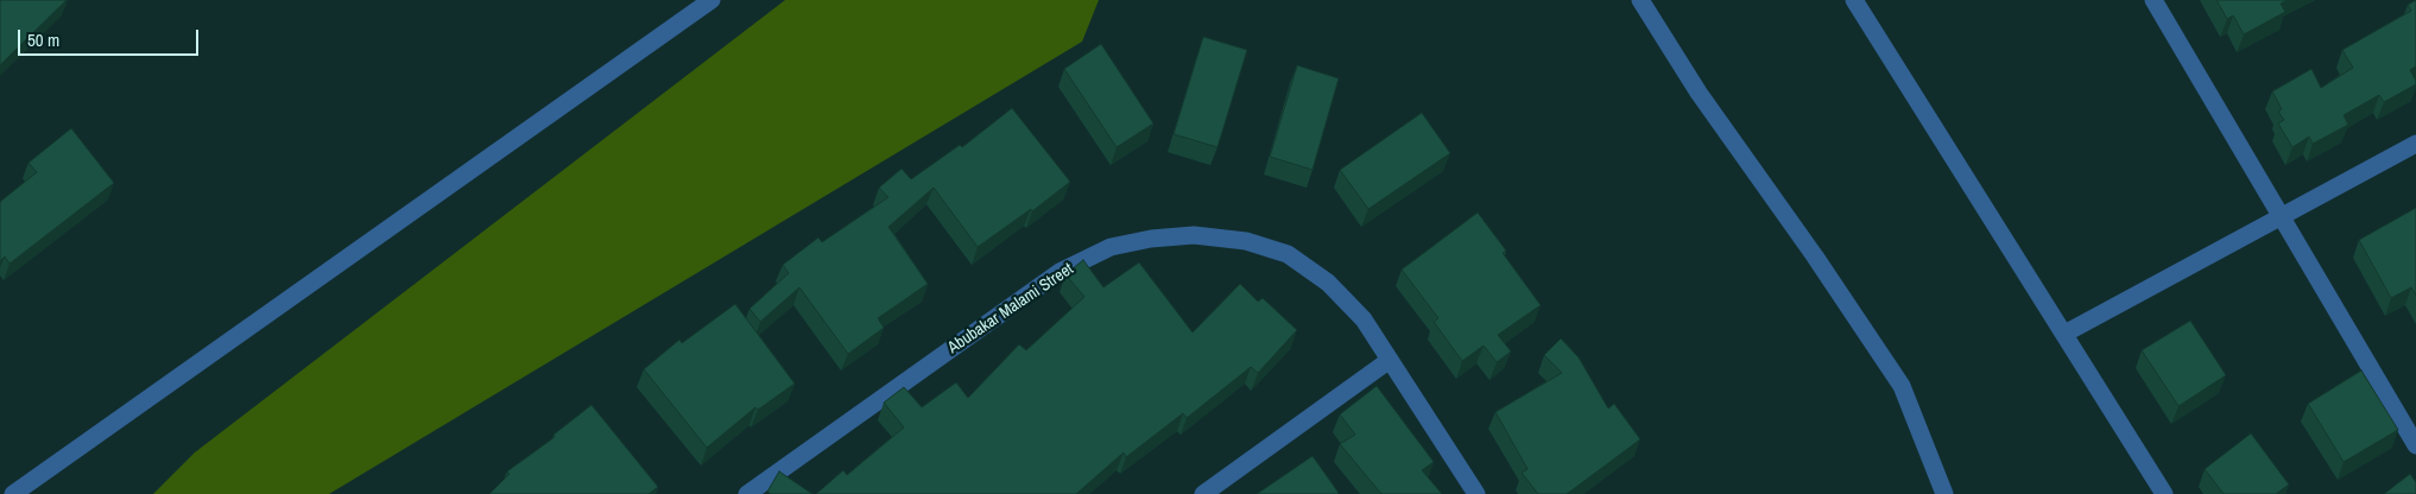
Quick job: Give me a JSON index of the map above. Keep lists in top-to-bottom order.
{
  "streets": {
    "street": ["Abubakar Malami Street"]
  },
  "scale_bar": "50 m"
}
